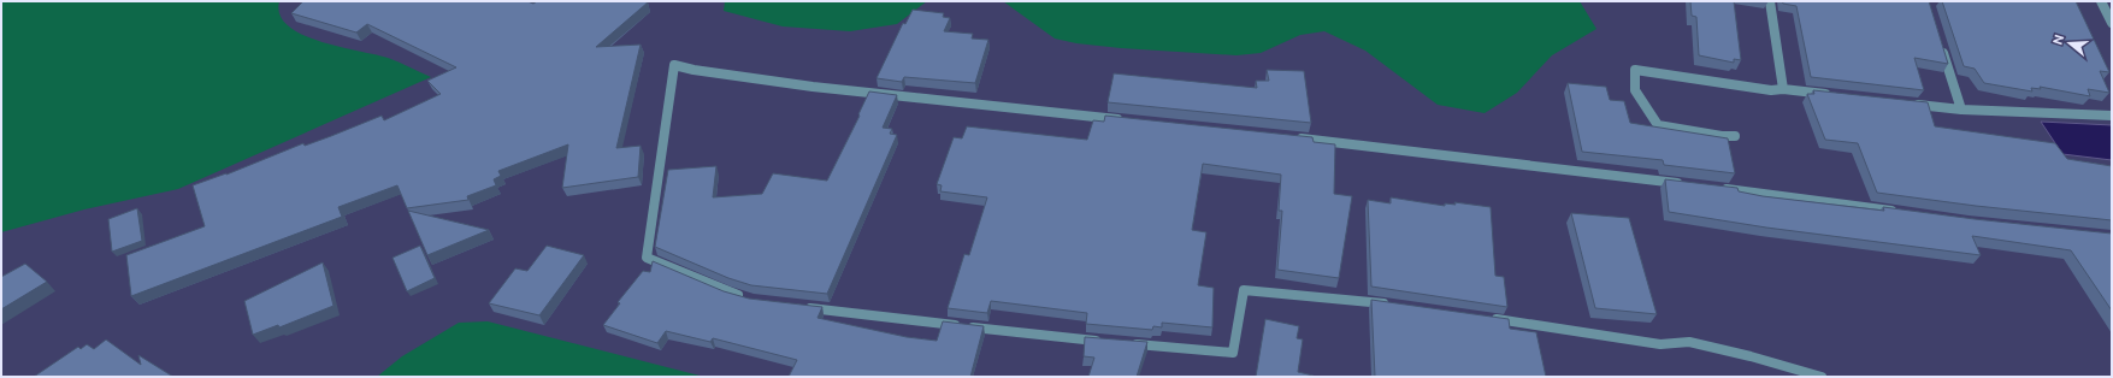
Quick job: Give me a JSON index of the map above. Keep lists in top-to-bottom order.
{
  "north": "left"
}
